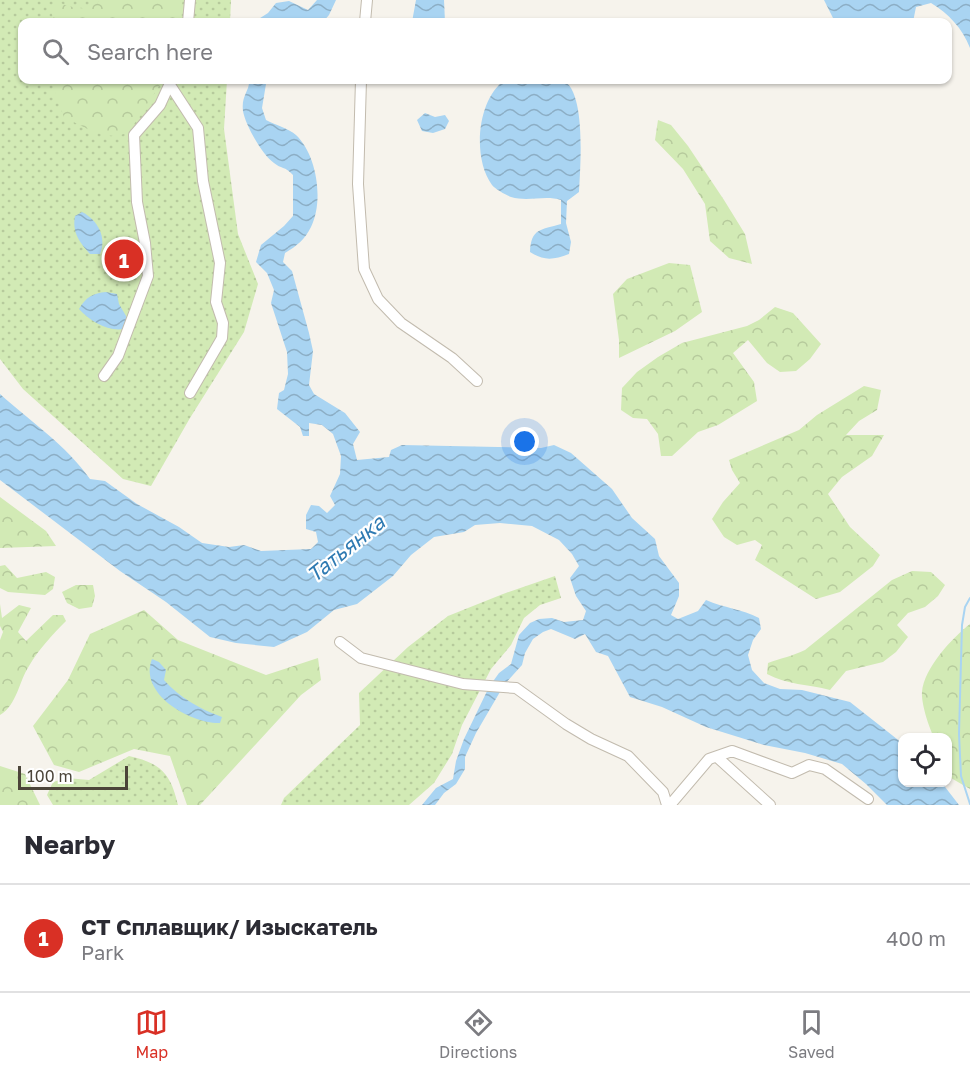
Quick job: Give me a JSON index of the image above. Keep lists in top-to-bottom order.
{
  "water": ["Татьянка"],
  "scale_bar": "100 m",
  "page": {
    "search": "Search here",
    "pins": "1",
    "scale": "100 m",
    "heading": "Nearby",
    "list": [
      {
        "mark": "1",
        "name": "СТ Сплавщик/ Изыскатель",
        "note": "Park",
        "value": "400 m"
      }
    ],
    "nav": ["Map", "Directions", "Saved"]
  }
}
